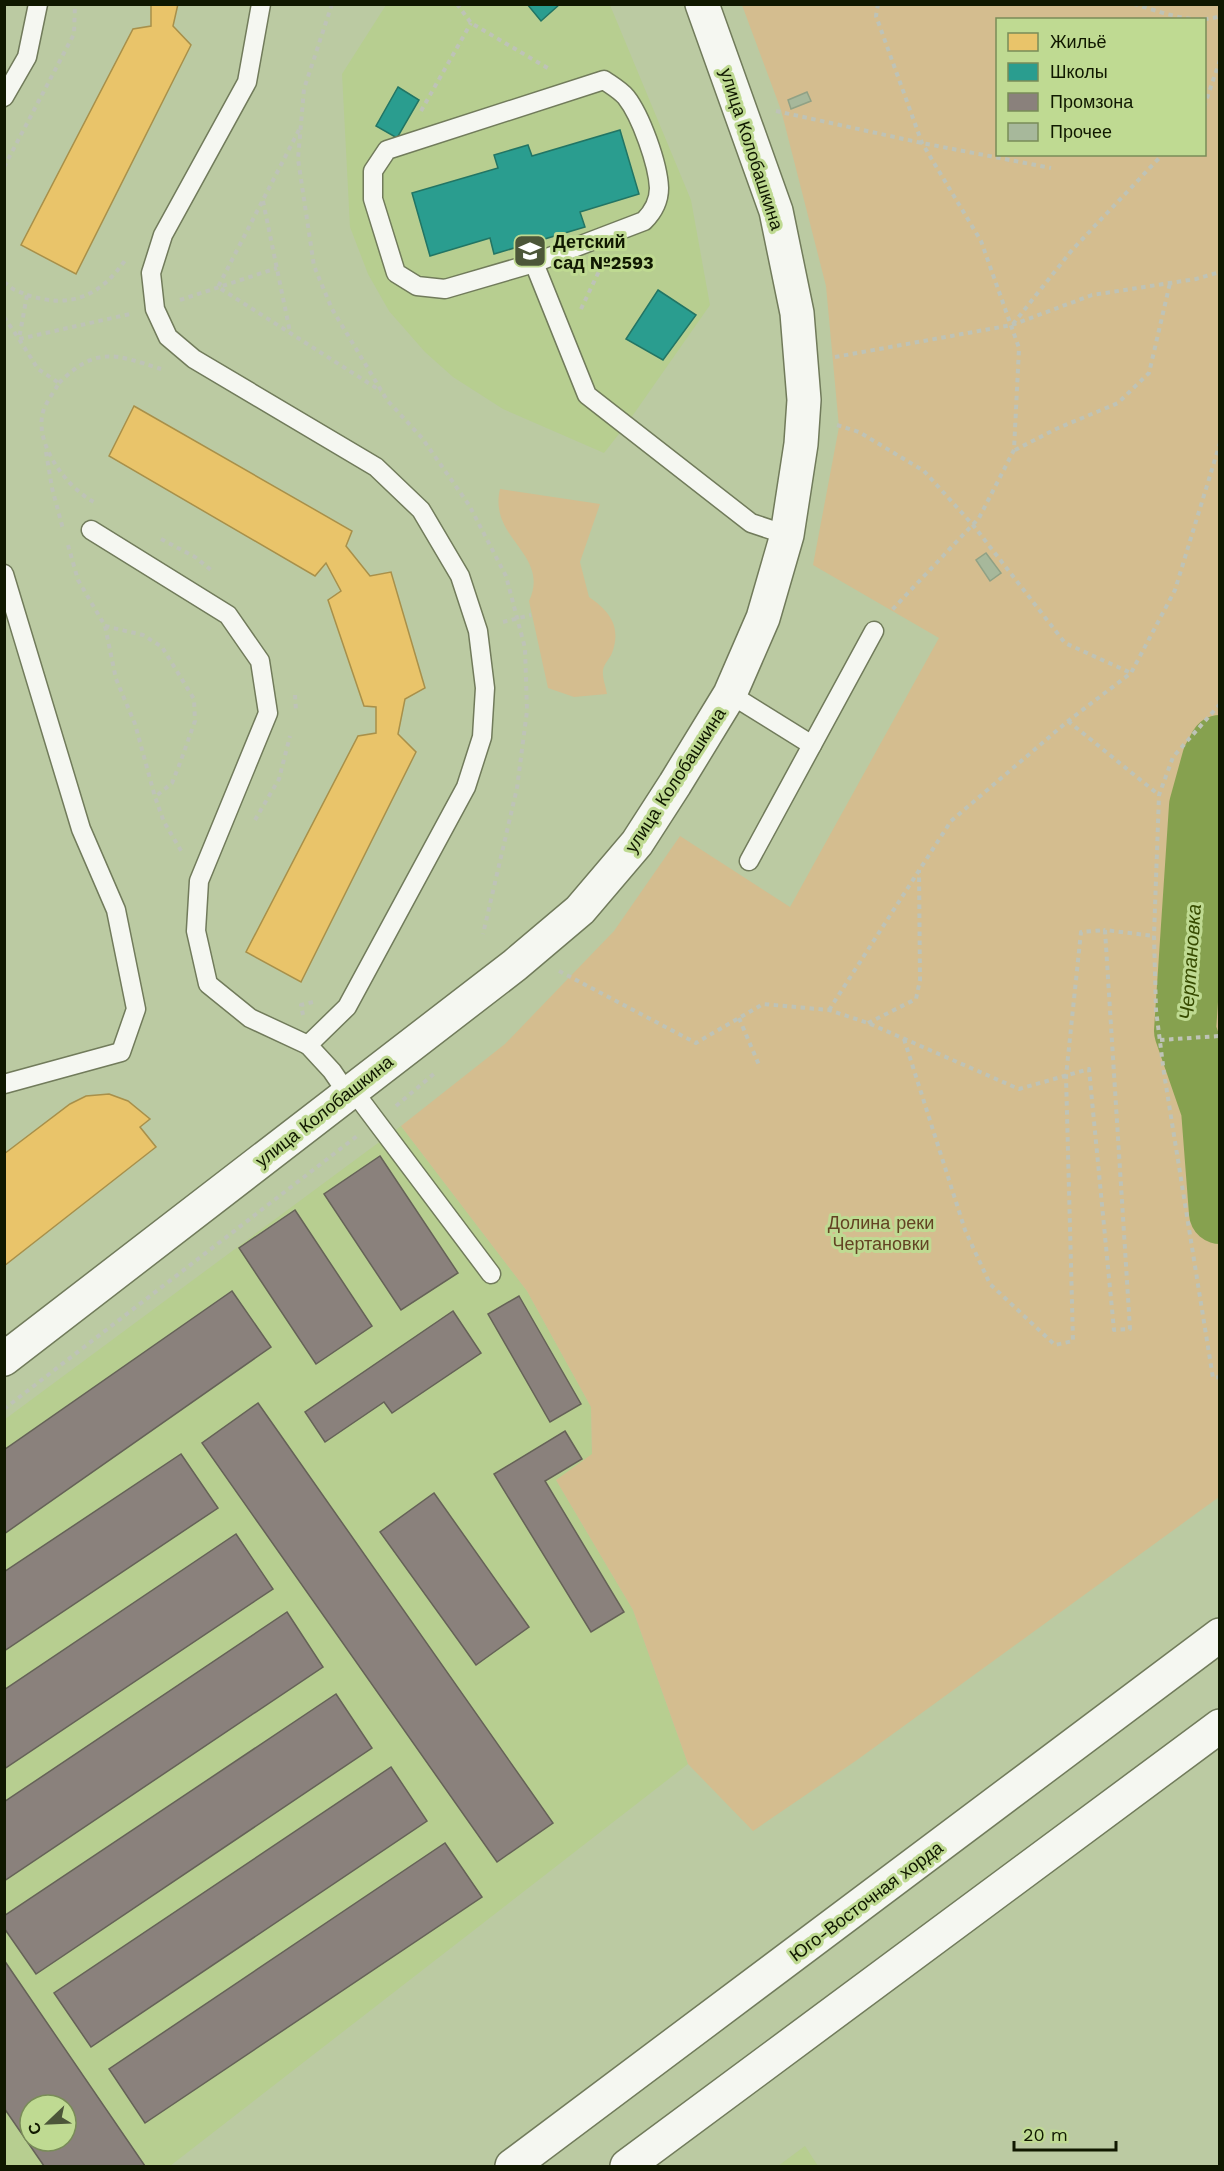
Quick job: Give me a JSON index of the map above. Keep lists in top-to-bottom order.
{
  "streets": {
    "street": ["улица Колобашкина", "Юго-Восточная хорда"]
  },
  "water": ["Чертановка"],
  "parks": ["Долина реки Чертановки"],
  "places": {
    "school or university": ["Детский сад №2593"]
  },
  "legend": [
    "Жильё",
    "Школы",
    "Промзона",
    "Прочее"
  ],
  "scale_bar": "20 m",
  "north": "bottom left"
}
